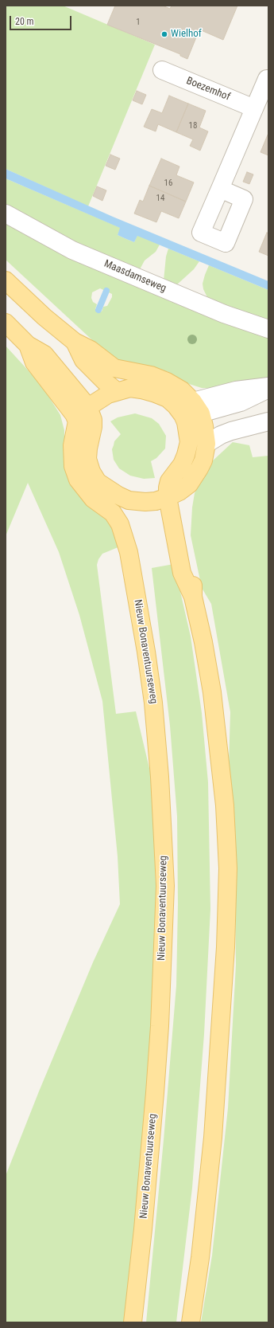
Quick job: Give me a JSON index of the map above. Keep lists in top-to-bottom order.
{
  "streets": {
    "main road": ["Nieuw Bonaventuurseweg"],
    "street": ["Boezemhof", "Maasdamseweg"]
  },
  "places": ["Wielhof"],
  "house_numbers": [
    "1",
    "18",
    "16",
    "14"
  ],
  "scale_bar": "20 m"
}
